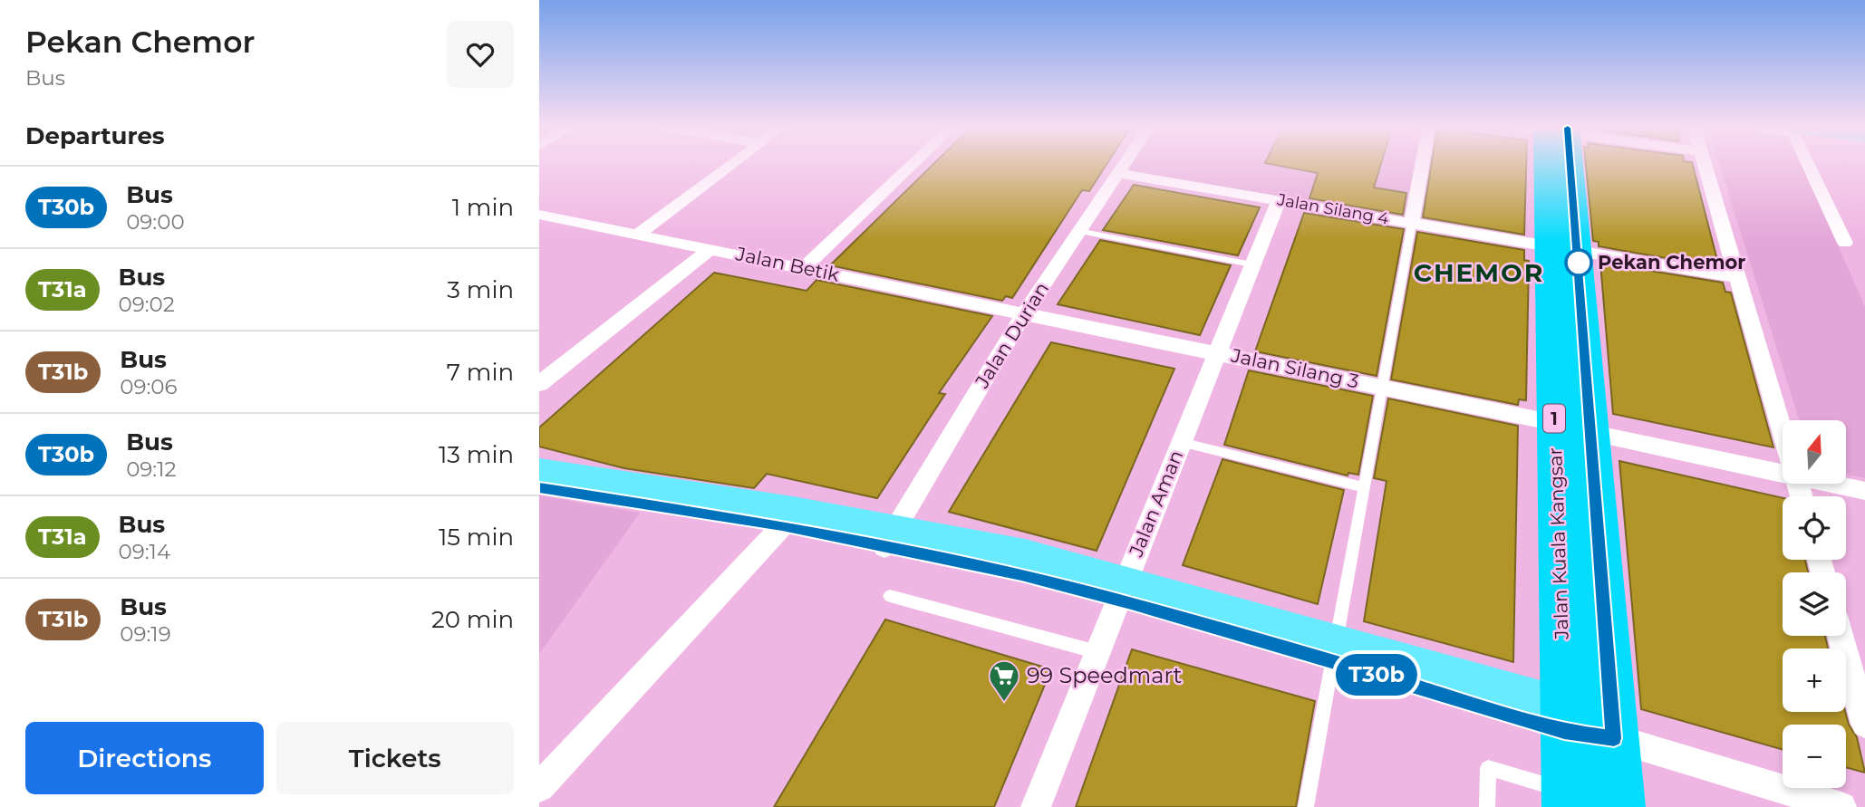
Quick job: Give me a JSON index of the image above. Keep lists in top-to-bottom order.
{
  "streets": {
    "highway": ["1", "Jalan Kuala Kangsar"],
    "street": [
      "Jalan Silang 4",
      "Jalan Betik",
      "Jalan Durian",
      "Jalan Silang 3",
      "Jalan Aman"
    ]
  },
  "crossings": [
    ["Jalan Silang 4", "Jalan Durian"],
    ["Jalan Silang 4", "Jalan Aman"],
    ["Jalan Silang 4", "Jalan Kuala Kangsar"],
    ["Jalan Betik", "Jalan Durian"],
    ["Jalan Betik", "Jalan Silang 3"],
    ["Jalan Durian", "Jalan Silang 3"],
    ["Jalan Silang 3", "Jalan Aman"],
    ["Jalan Silang 3", "Jalan Kuala Kangsar"]
  ],
  "districts": ["CHEMOR"],
  "places": {
    "other": ["Pekan Chemor"],
    "supermarket": ["99 Speedmart"]
  },
  "lines": ["bus line T30b"],
  "north": "top",
  "page": {
    "heading": [
      ["Pekan Chemor", "Bus"],
      "Departures"
    ],
    "on_map": "T30b",
    "list": [
      {
        "mark": "T30b",
        "name": "Bus",
        "note": "09:00",
        "value": "1 min"
      },
      {
        "mark": "T31a",
        "name": "Bus",
        "note": "09:02",
        "value": "3 min"
      },
      {
        "mark": "T31b",
        "name": "Bus",
        "note": "09:06",
        "value": "7 min"
      },
      {
        "mark": "T30b",
        "name": "Bus",
        "note": "09:12",
        "value": "13 min"
      },
      {
        "mark": "T31a",
        "name": "Bus",
        "note": "09:14",
        "value": "15 min"
      },
      {
        "mark": "T31b",
        "name": "Bus",
        "note": "09:19",
        "value": "20 min"
      }
    ],
    "map_buttons": ["+", "−"],
    "buttons": ["Directions", "Tickets"]
  }
}
